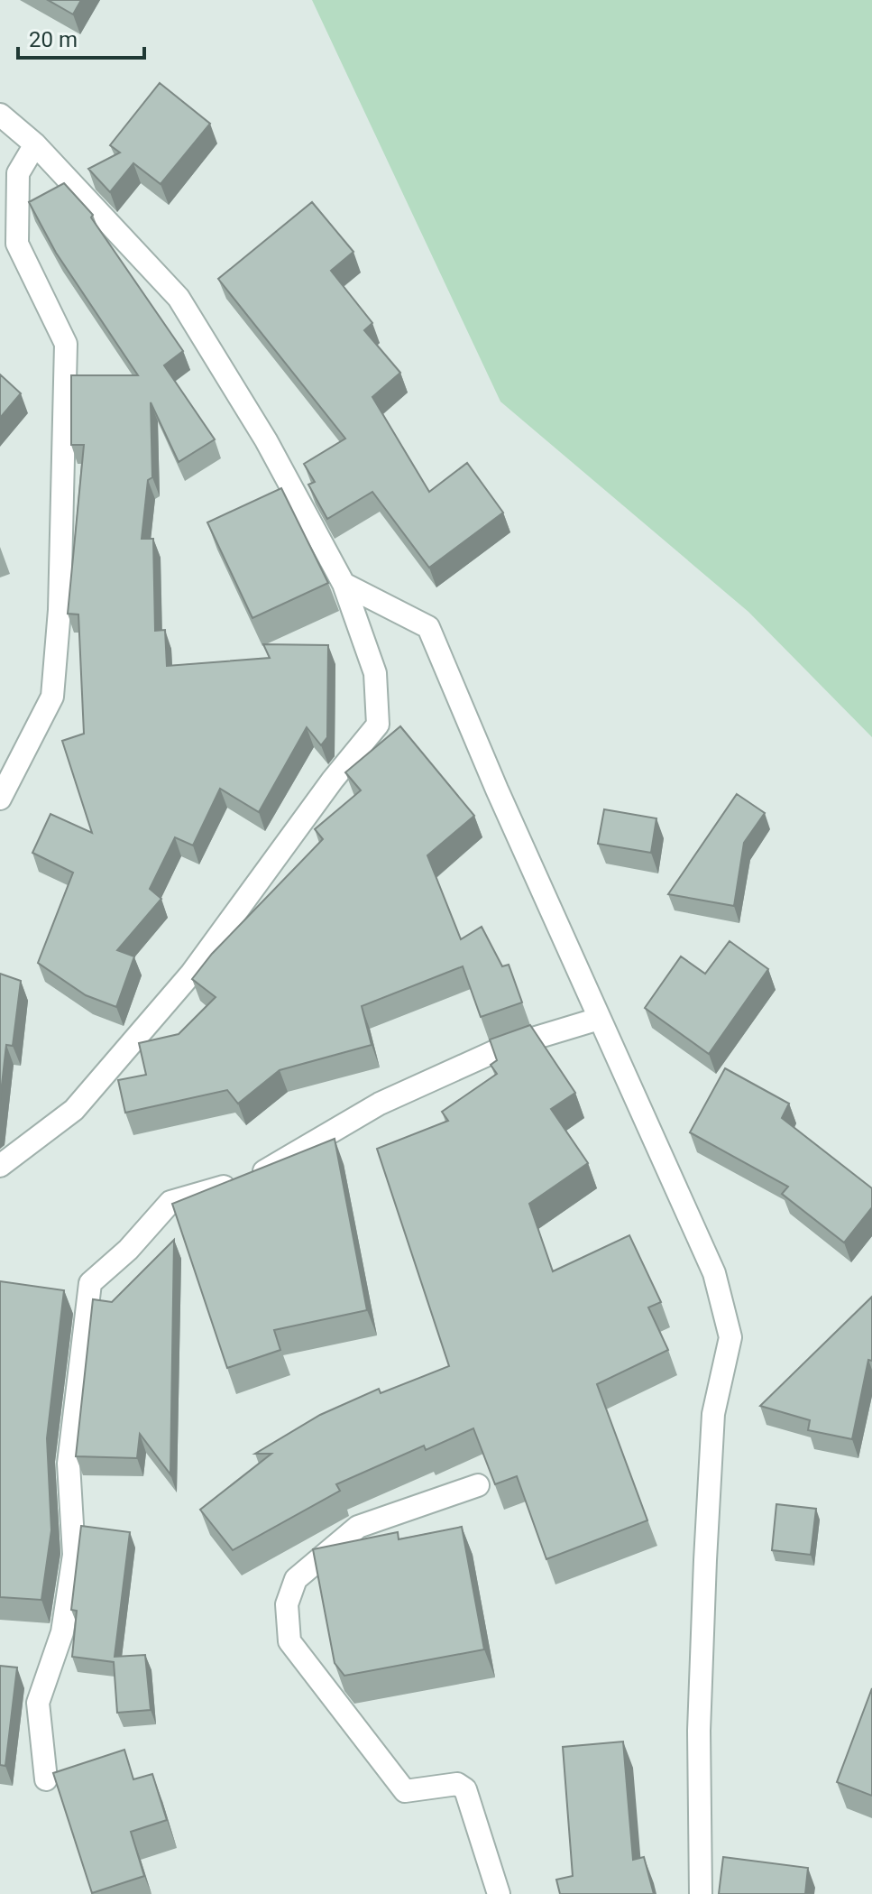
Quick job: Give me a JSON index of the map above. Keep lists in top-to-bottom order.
{
  "scale_bar": "20 m"
}
